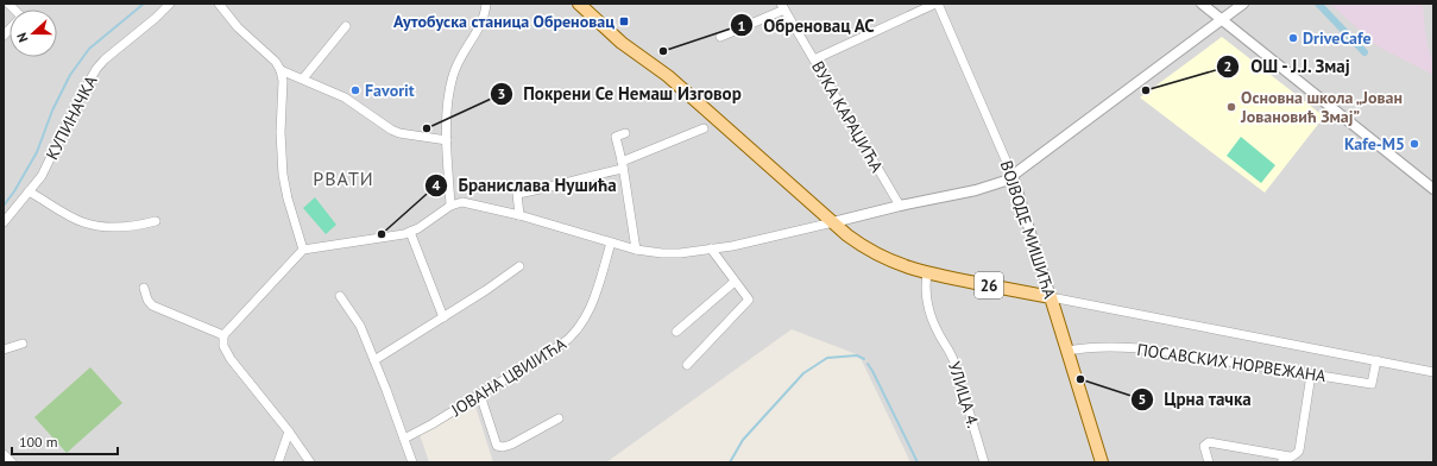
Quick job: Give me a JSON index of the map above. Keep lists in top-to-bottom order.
{
  "streets": {
    "main road": ["ВОЈВОДЕ МИШИЋА", "26"],
    "street": [
      "ВУКА КАРАЏИЋА",
      "КУПИНАЧКА",
      "ПОСАВСКИХ НОРВЕЖАНА",
      "ЈОВАНА ЦВИЈИЋА",
      "УЛИЦА 4."
    ]
  },
  "crossings": [
    ["ВОЈВОДЕ МИШИЋА", "26"],
    ["ВОЈВОДЕ МИШИЋА", "ПОСАВСКИХ НОРВЕЖАНА"],
    ["26", "УЛИЦА 4."]
  ],
  "districts": ["РВАТИ"],
  "places": {
    "transit": ["Аутобуска станица Обреновац"],
    "other": [
      "DriveCafe",
      "Обреновац АС",
      "Favorit",
      "ОШ - Ј.Ј. Змај",
      "Основна школа „Јован Јовановић Змај”",
      "Покрени Се Немаш Изговор",
      "Kafe-M5",
      "Бранислава Нушића",
      "Црна тачка"
    ]
  },
  "scale_bar": "100 m",
  "north": "left"
}
